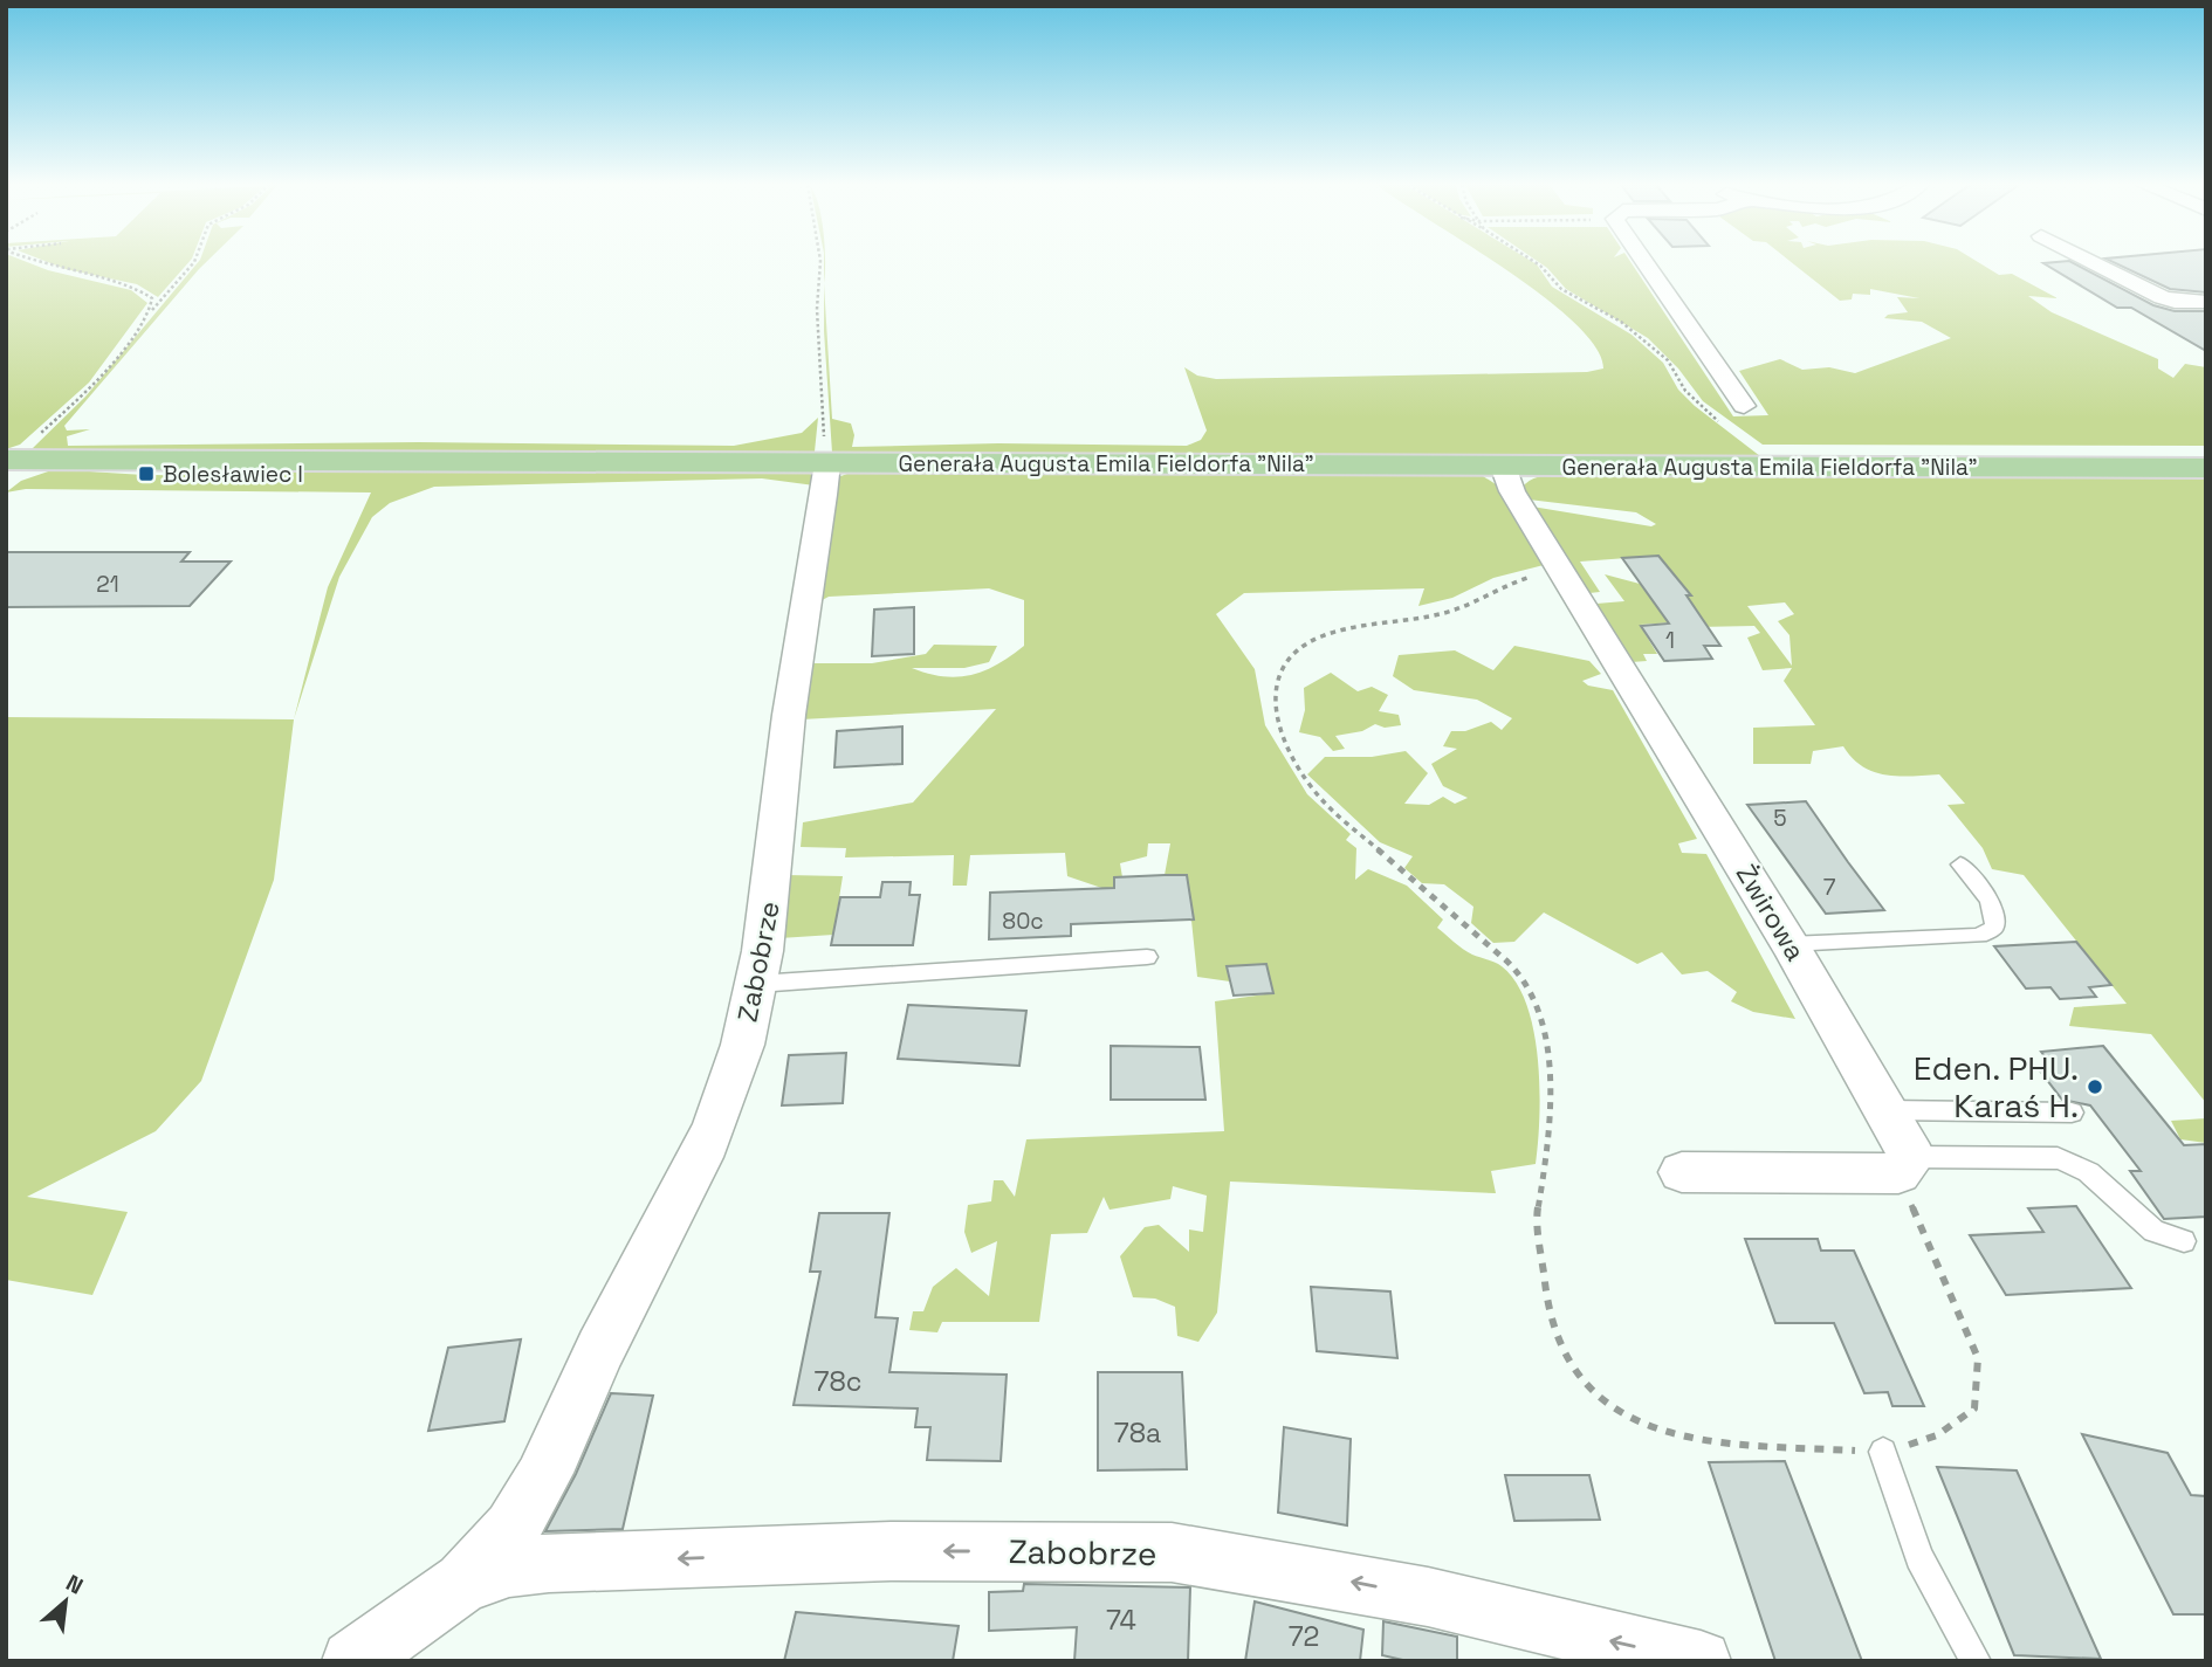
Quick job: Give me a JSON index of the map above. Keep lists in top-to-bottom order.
{
  "streets": {
    "main road": ["Generała Augusta Emila Fieldorfa \"Nila\""],
    "street": ["Żwirowa", "Zabobrze"]
  },
  "crossings": [
    ["Generała Augusta Emila Fieldorfa \"Nila\"", "Żwirowa"],
    ["Generała Augusta Emila Fieldorfa \"Nila\"", "Zabobrze"]
  ],
  "one_way": ["Zabobrze"],
  "places": {
    "transit": ["Bolesławiec I"],
    "other": ["Eden. PHU. Karaś H."]
  },
  "house_numbers": [
    "21",
    "1",
    "5",
    "7",
    "80c",
    "78c",
    "78a",
    "74",
    "72"
  ],
  "north": "top right"
}
